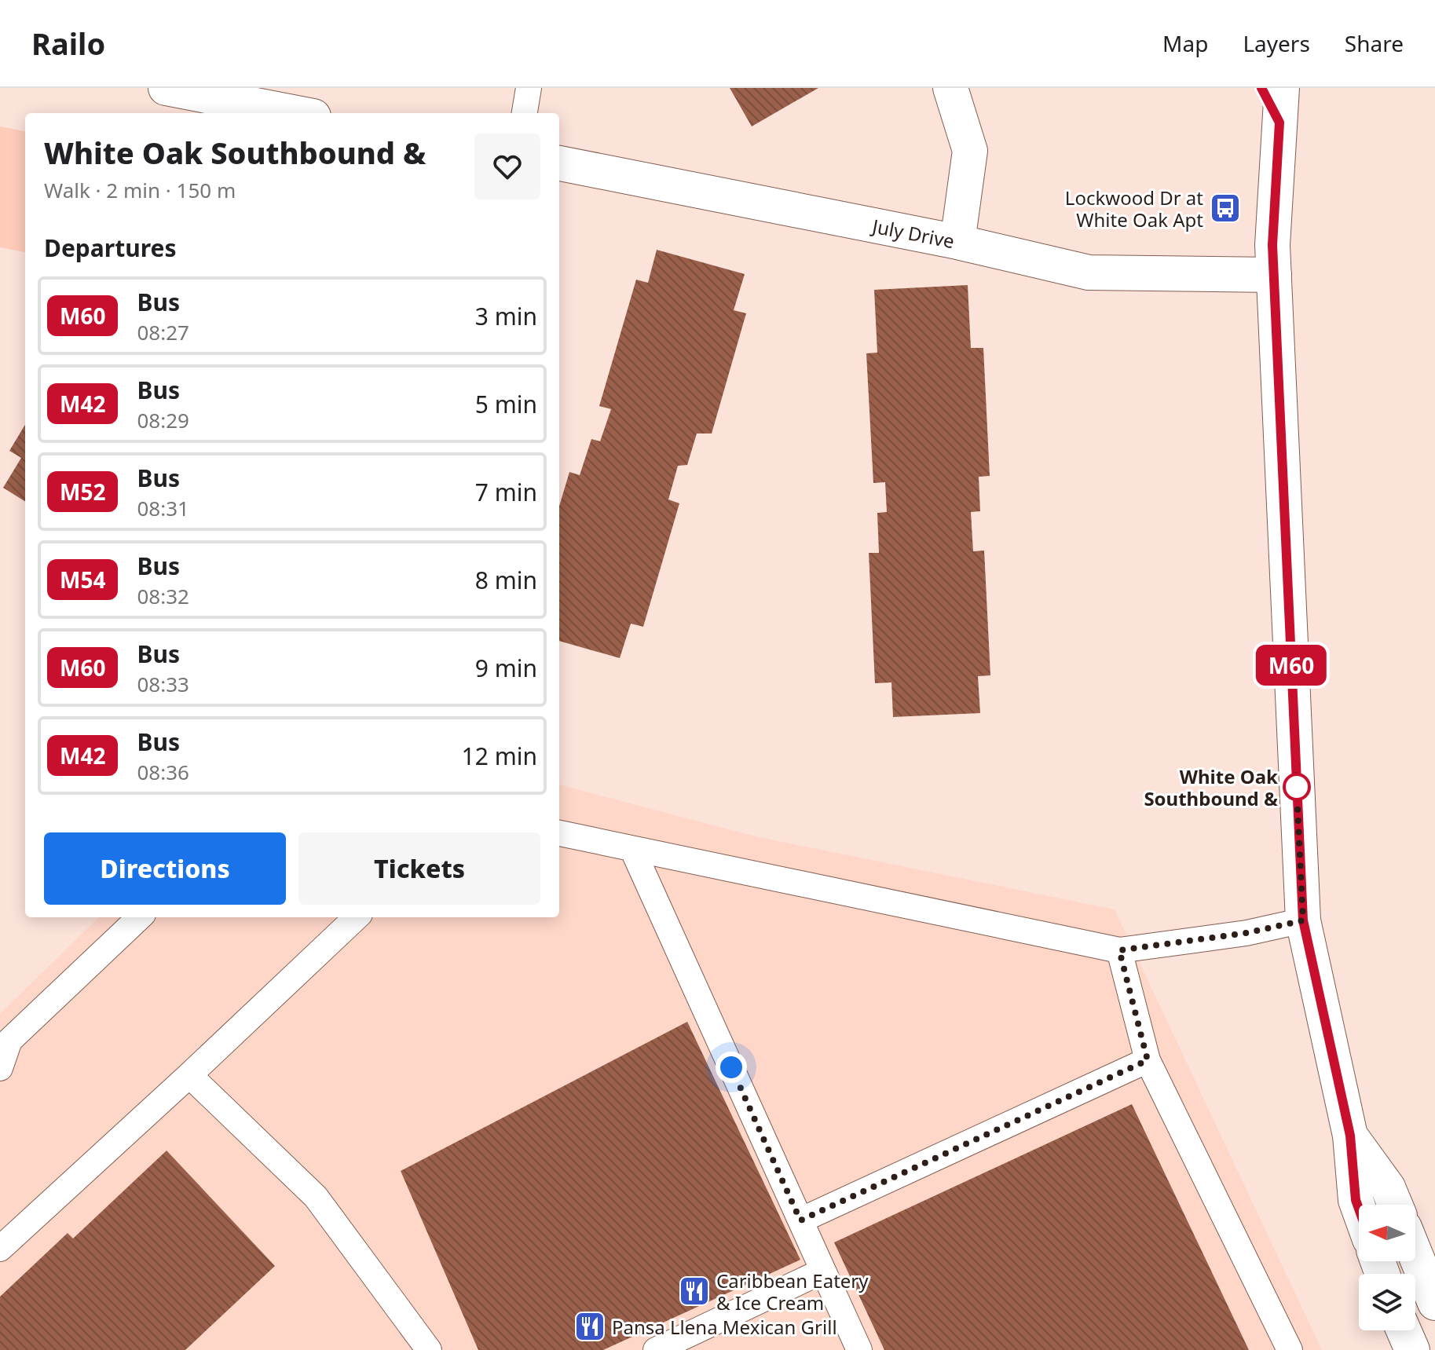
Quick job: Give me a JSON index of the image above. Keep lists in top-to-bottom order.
{
  "streets": {
    "street": ["July Drive"]
  },
  "places": {
    "bus stop": ["Lockwood Dr at White Oak Apt"],
    "other": ["White Oak Southbound &"],
    "restaurant": ["Caribbean Eatery & Ice Cream", "Pansa Llena Mexican Grill"]
  },
  "lines": ["bus line M60"],
  "north": "left",
  "page": {
    "header": "Railo",
    "nav": ["Map", "Layers", "Share"],
    "on_map": "M60",
    "heading": [
      ["White Oak Southbound &", "Walk · 2 min · 150 m"],
      "Departures"
    ],
    "list": [
      {
        "mark": "M60",
        "name": "Bus",
        "note": "08:27",
        "value": "3 min"
      },
      {
        "mark": "M42",
        "name": "Bus",
        "note": "08:29",
        "value": "5 min"
      },
      {
        "mark": "M52",
        "name": "Bus",
        "note": "08:31",
        "value": "7 min"
      },
      {
        "mark": "M54",
        "name": "Bus",
        "note": "08:32",
        "value": "8 min"
      },
      {
        "mark": "M60",
        "name": "Bus",
        "note": "08:33",
        "value": "9 min"
      },
      {
        "mark": "M42",
        "name": "Bus",
        "note": "08:36",
        "value": "12 min"
      }
    ],
    "buttons": ["Directions", "Tickets"]
  }
}
